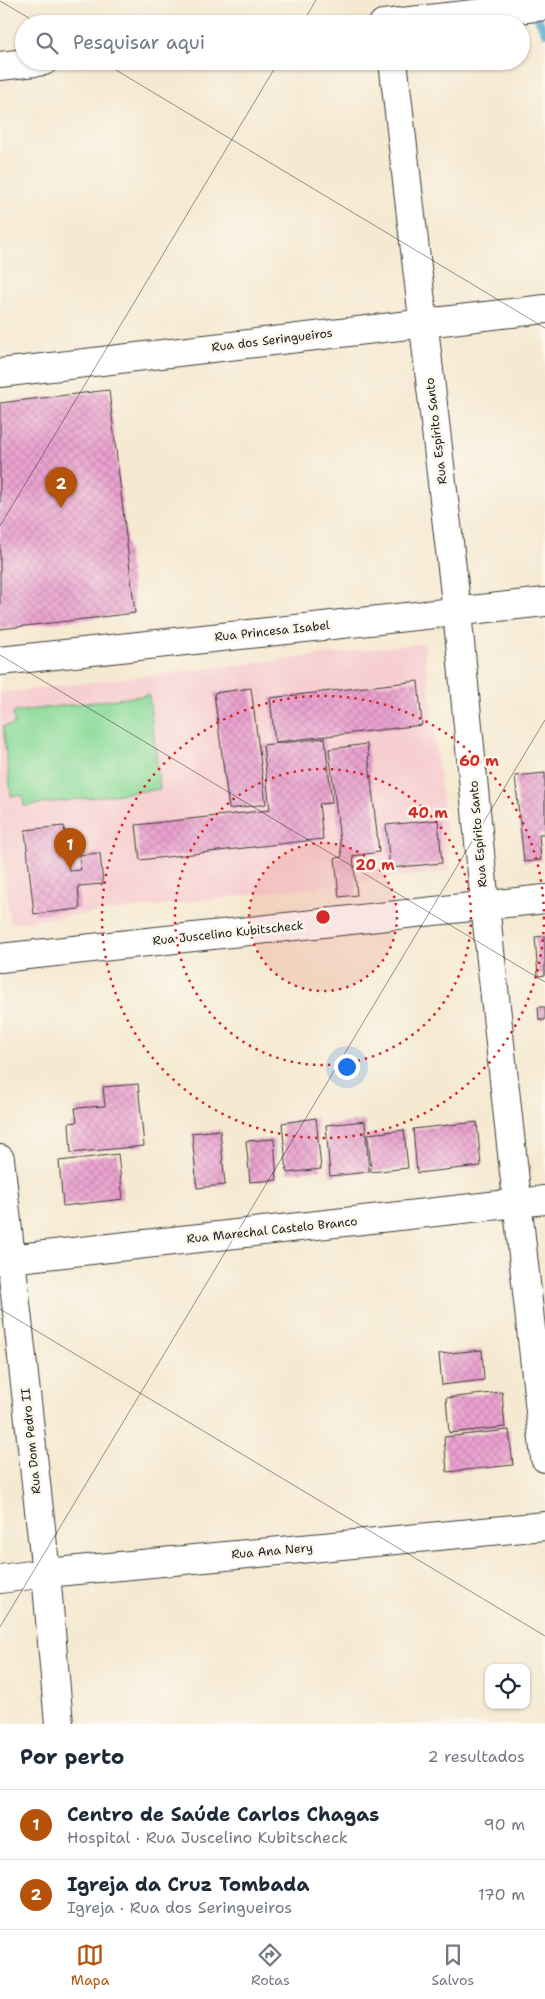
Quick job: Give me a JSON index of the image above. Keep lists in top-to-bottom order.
{
  "streets": {
    "street": [
      "Rua dos Seringueiros",
      "Rua Espírito Santo",
      "Rua Princesa Isabel",
      "Rua Juscelino Kubitscheck",
      "Rua Marechal Castelo Branco",
      "Rua Dom Pedro II",
      "Rua Ana Nery"
    ]
  },
  "crossings": [
    ["Rua dos Seringueiros", "Rua Espírito Santo"],
    ["Rua Espírito Santo", "Rua Princesa Isabel"],
    ["Rua Espírito Santo", "Rua Juscelino Kubitscheck"],
    ["Rua Espírito Santo", "Rua Marechal Castelo Branco"],
    ["Rua Marechal Castelo Branco", "Rua Dom Pedro II"],
    ["Rua Dom Pedro II", "Rua Ana Nery"]
  ],
  "page": {
    "search": "Pesquisar aqui",
    "pins": ["2", "1"],
    "heading": ["Por perto", "2 resultados"],
    "list": [
      {
        "mark": "1",
        "name": "Centro de Saúde Carlos Chagas",
        "note": "Hospital · Rua Juscelino Kubitscheck",
        "value": "90 m"
      },
      {
        "mark": "2",
        "name": "Igreja da Cruz Tombada",
        "note": "Igreja · Rua dos Seringueiros",
        "value": "170 m"
      }
    ],
    "nav": ["Mapa", "Rotas", "Salvos"]
  },
  "rings": ["60 m", "40 m", "20 m"]
}
